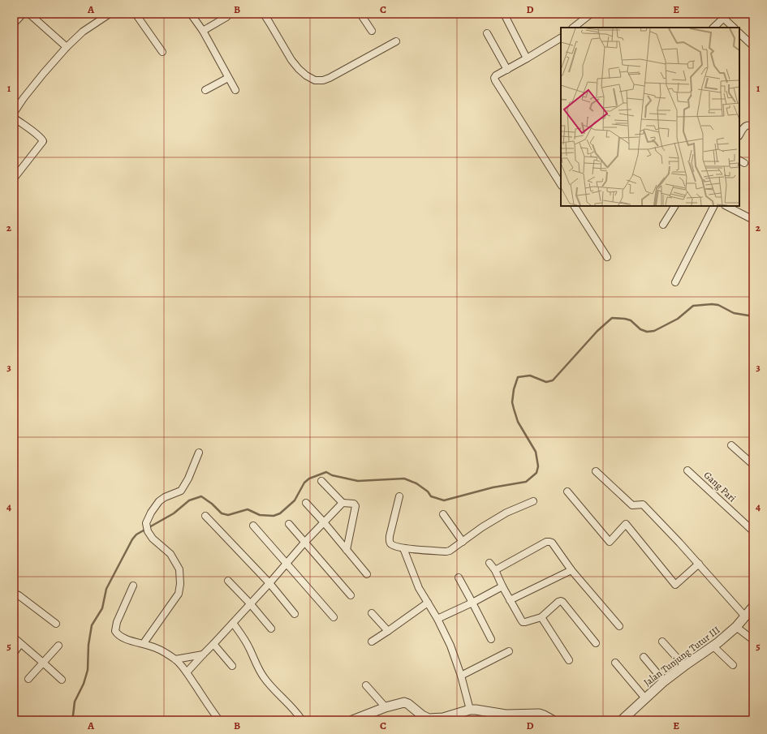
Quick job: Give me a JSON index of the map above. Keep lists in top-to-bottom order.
{
  "streets": {
    "street": ["Gang Pari", "Jalan Tunjung Tutur III"]
  },
  "grid": {
    "columns": [
      "A",
      "B",
      "C",
      "D",
      "E"
    ],
    "rows": [
      "1",
      "2",
      "3",
      "4",
      "5"
    ]
  }
}
